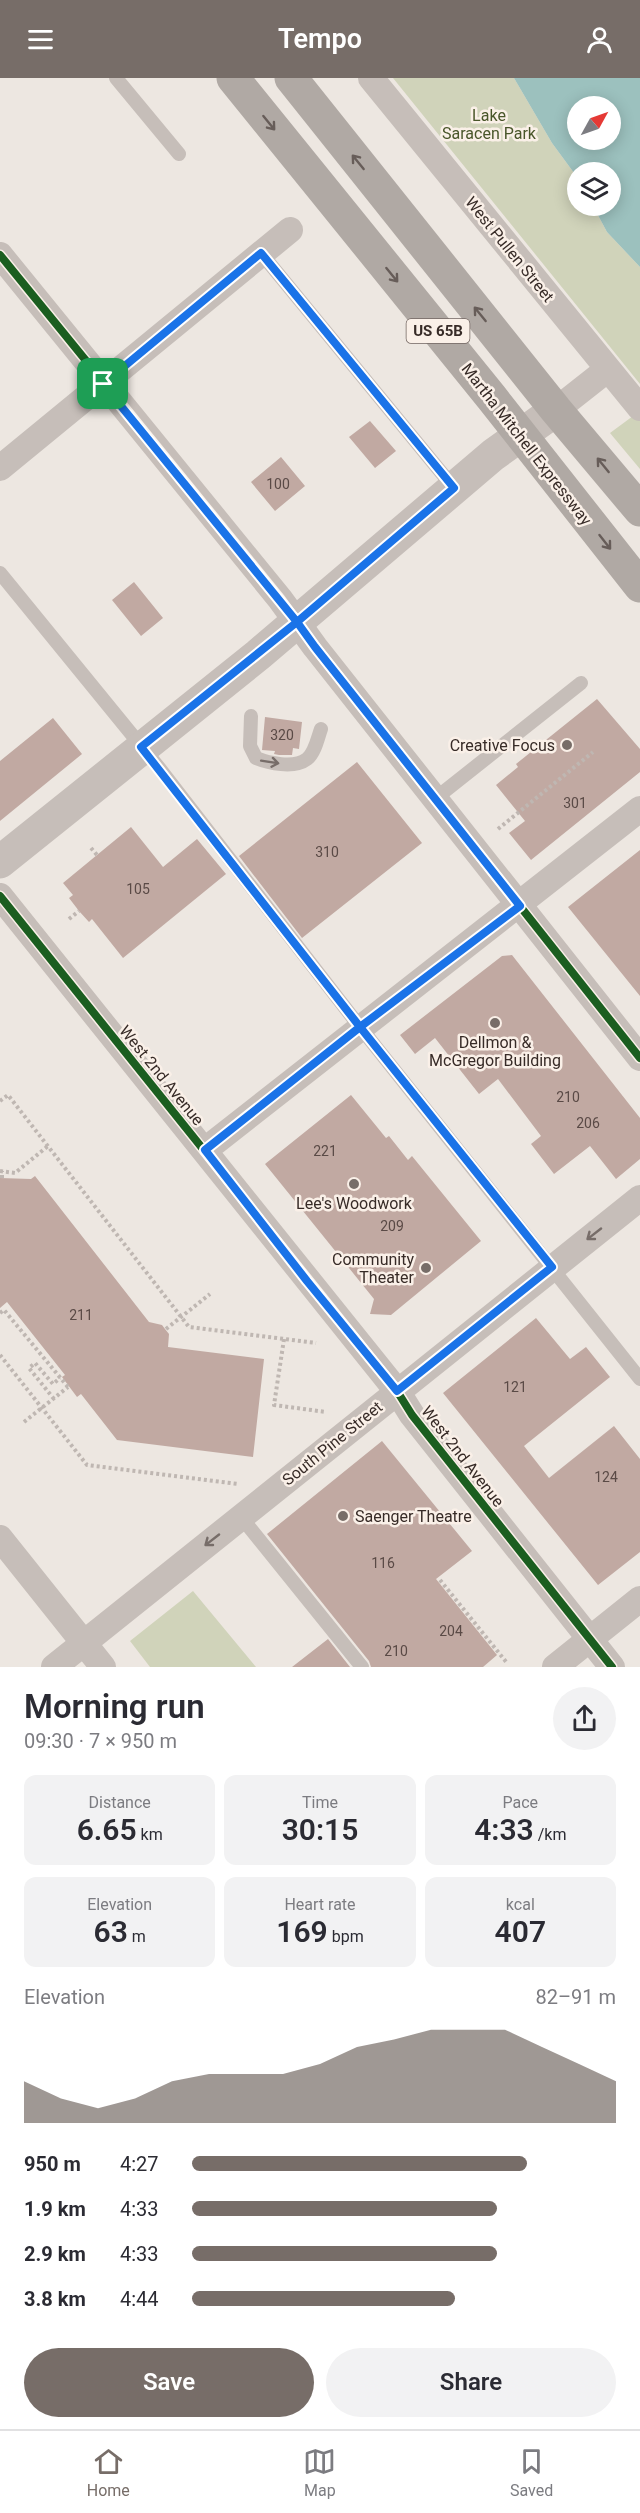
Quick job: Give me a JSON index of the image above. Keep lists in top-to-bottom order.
{
  "streets": {
    "highway": ["US 65B", "Martha Mitchell Expressway"],
    "street": ["West Pullen Street", "West 2nd Avenue", "South Pine Street"]
  },
  "crossings": [
    ["West 2nd Avenue", "South Pine Street"]
  ],
  "one_way": ["South Pine Street"],
  "parks": ["Lake Saracen Park"],
  "places": [
    "Creative Focus",
    "Dellmon & McGregor Building",
    "Lee's Woodwork",
    "Community Theater",
    "Saenger Theatre"
  ],
  "house_numbers": [
    "100",
    "320",
    "301",
    "310",
    "105",
    "210",
    "206",
    "221",
    "209",
    "211",
    "121",
    "124",
    "116",
    "204",
    "210"
  ],
  "north": "top right",
  "page": {
    "header": "Tempo",
    "heading": ["Morning run", "09:30 · 7 × 950 m"],
    "stats": [
      ["Distance", "6.65 km"],
      ["Time", "30:15"],
      ["Pace", "4:33 /km"],
      ["Elevation", "63 m"],
      ["Heart rate", "169 bpm"],
      ["kcal", "407"]
    ],
    "chart": ["Elevation", "82–91 m"],
    "list": [
      {
        "name": "950 m",
        "note": "4:27"
      },
      {
        "name": "1.9 km",
        "note": "4:33"
      },
      {
        "name": "2.9 km",
        "note": "4:33"
      },
      {
        "name": "3.8 km",
        "note": "4:44"
      }
    ],
    "buttons": ["Save", "Share"],
    "tabs": ["Home", "Map", "Saved"]
  }
}
